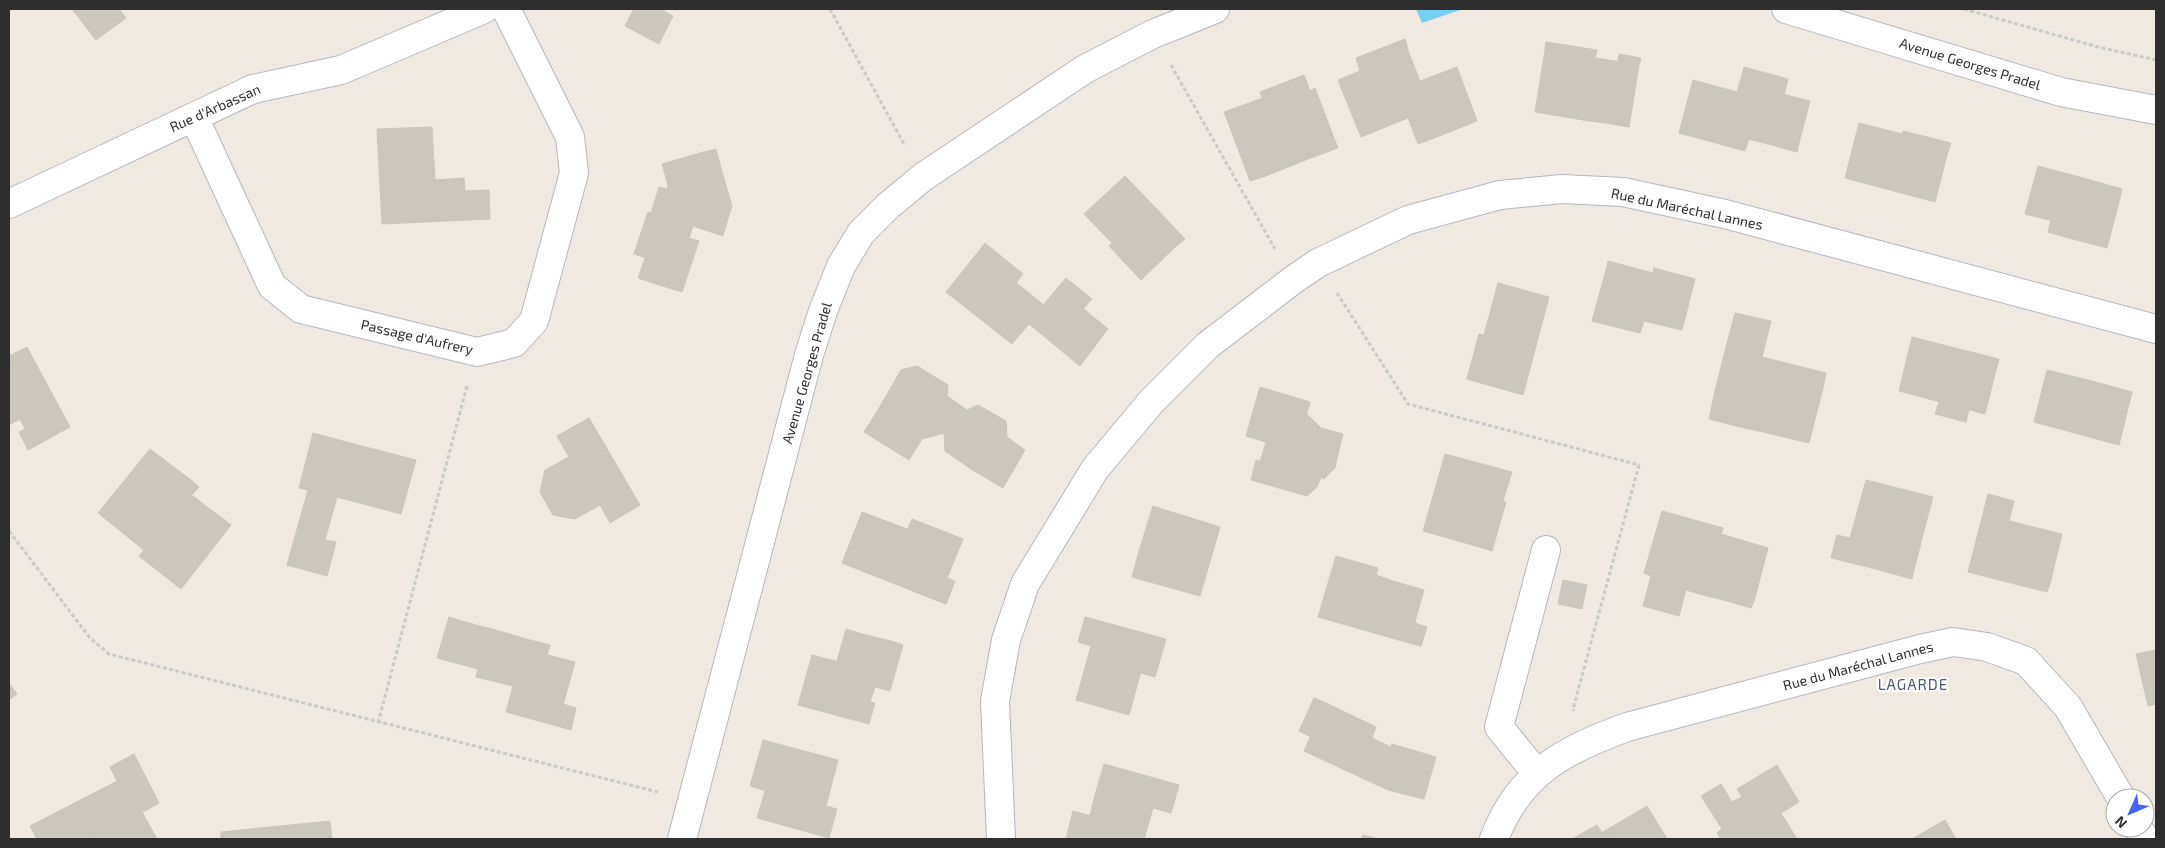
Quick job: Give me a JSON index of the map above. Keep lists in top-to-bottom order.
{
  "streets": {
    "street": [
      "Avenue Georges Pradel",
      "Rue d'Arbassan",
      "Rue du Maréchal Lannes",
      "Passage d'Aufrery"
    ]
  },
  "crossings": [
    ["Rue d'Arbassan", "Passage d'Aufrery"]
  ],
  "districts": ["LAGARDE"],
  "north": "bottom left"
}
